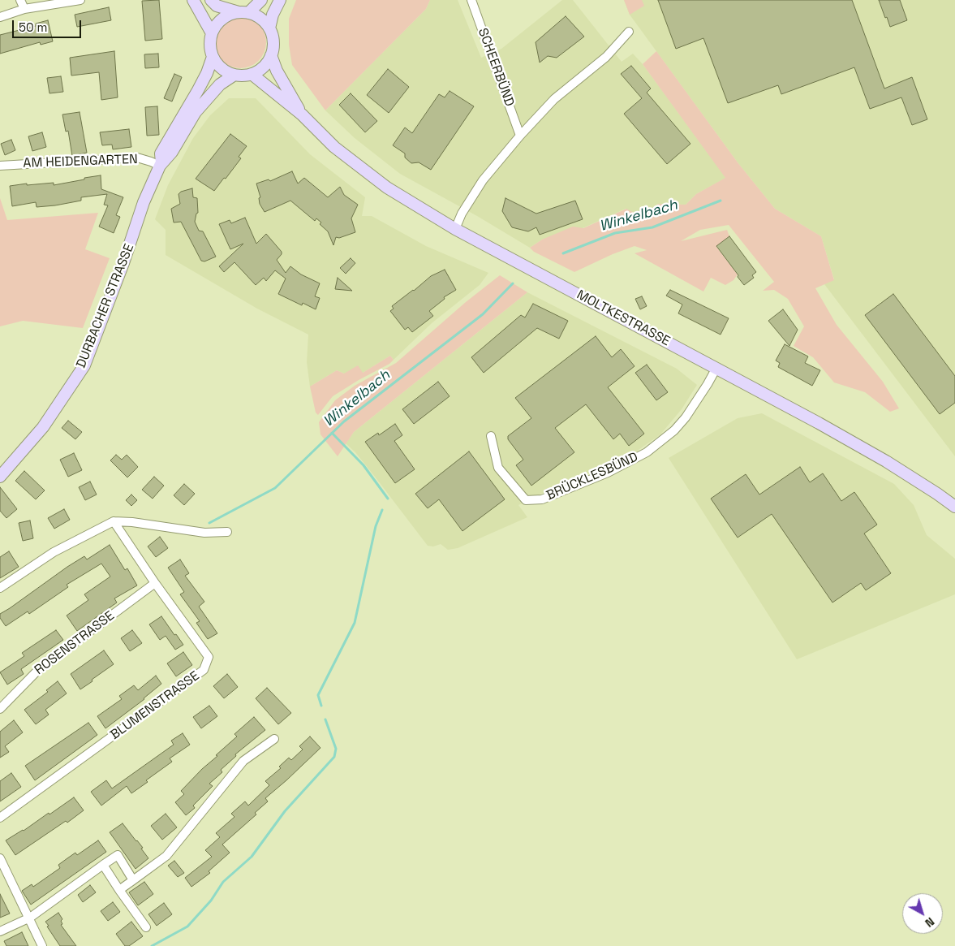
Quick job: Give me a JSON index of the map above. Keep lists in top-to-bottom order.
{
  "streets": {
    "street": [
      "SCHEERBÜND",
      "AM HEIDENGARTEN",
      "DURBACHER STRASSE",
      "MOLTKESTRASSE",
      "BRÜCKLESBÜND",
      "ROSENSTRASSE",
      "BLUMENSTRASSE"
    ]
  },
  "crossings": [
    ["AM HEIDENGARTEN", "DURBACHER STRASSE"],
    ["DURBACHER STRASSE", "MOLTKESTRASSE"],
    ["MOLTKESTRASSE", "BRÜCKLESBÜND"],
    ["ROSENSTRASSE", "BLUMENSTRASSE"]
  ],
  "water": ["Winkelbach"],
  "scale_bar": "50 m",
  "north": "bottom right"
}
